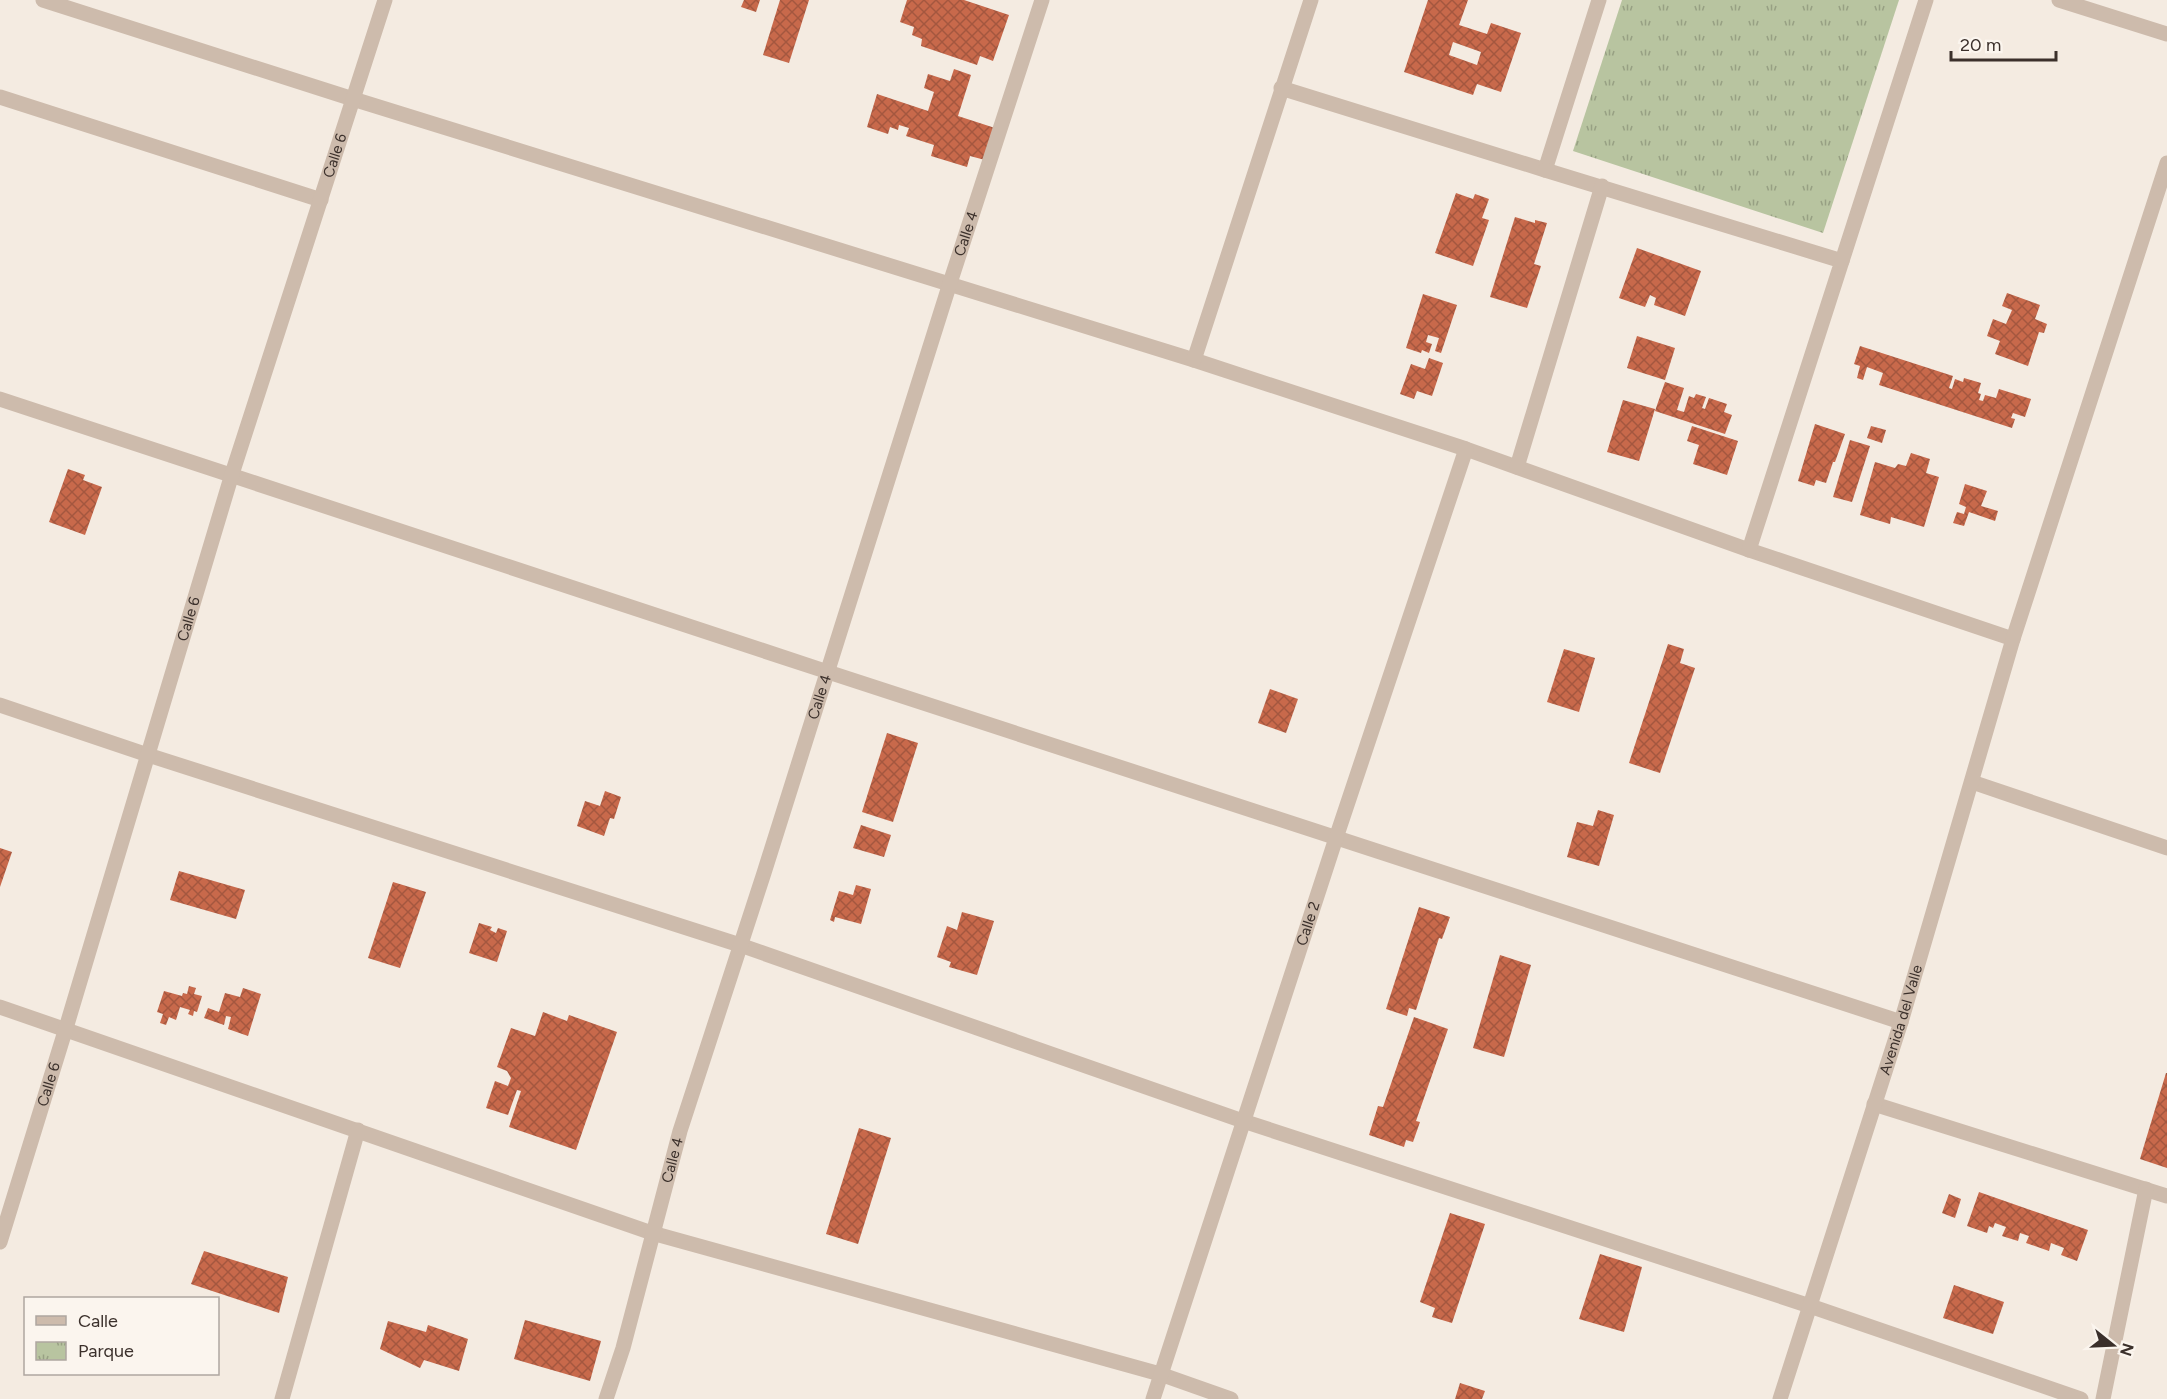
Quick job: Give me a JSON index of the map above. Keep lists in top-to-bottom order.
{
  "streets": {
    "street": [
      "Calle 6",
      "Calle 4",
      "Calle 2",
      "Avenida del Valle"
    ]
  },
  "legend": ["Calle", "Parque"],
  "scale_bar": "20 m",
  "north": "right"
}
